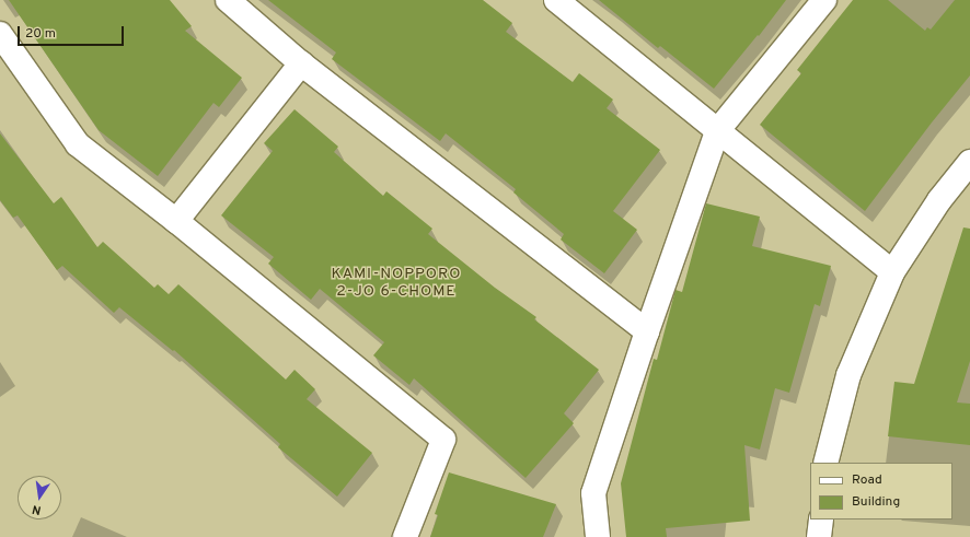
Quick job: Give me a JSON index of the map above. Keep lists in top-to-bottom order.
{
  "districts": ["KAMI-NOPPORO 2-JO 6-CHOME"],
  "legend": ["Road", "Building"],
  "scale_bar": "20 m",
  "north": "bottom"
}
